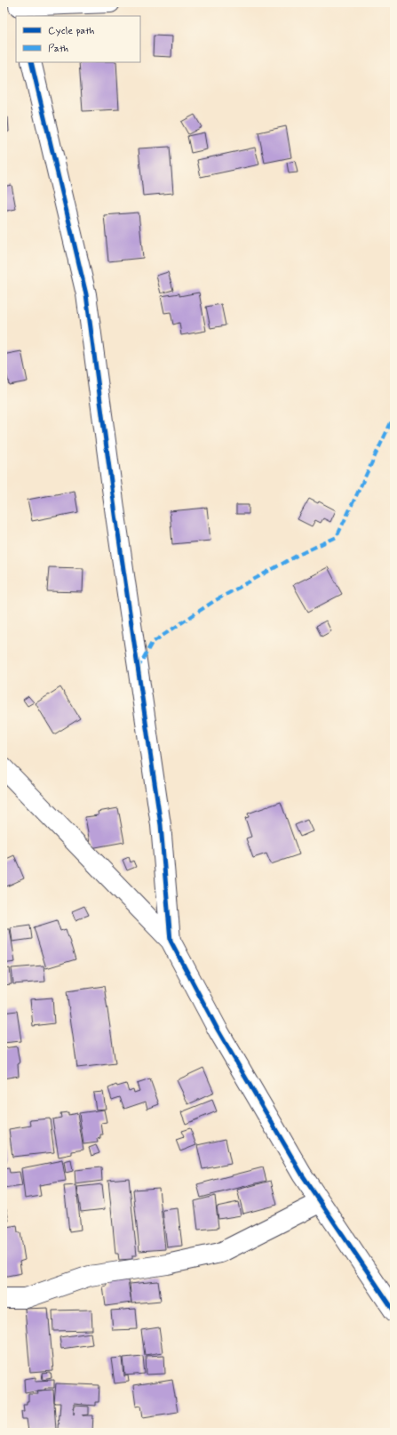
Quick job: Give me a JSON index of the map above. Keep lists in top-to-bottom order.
{
  "legend": ["Cycle path", "Path"]
}
